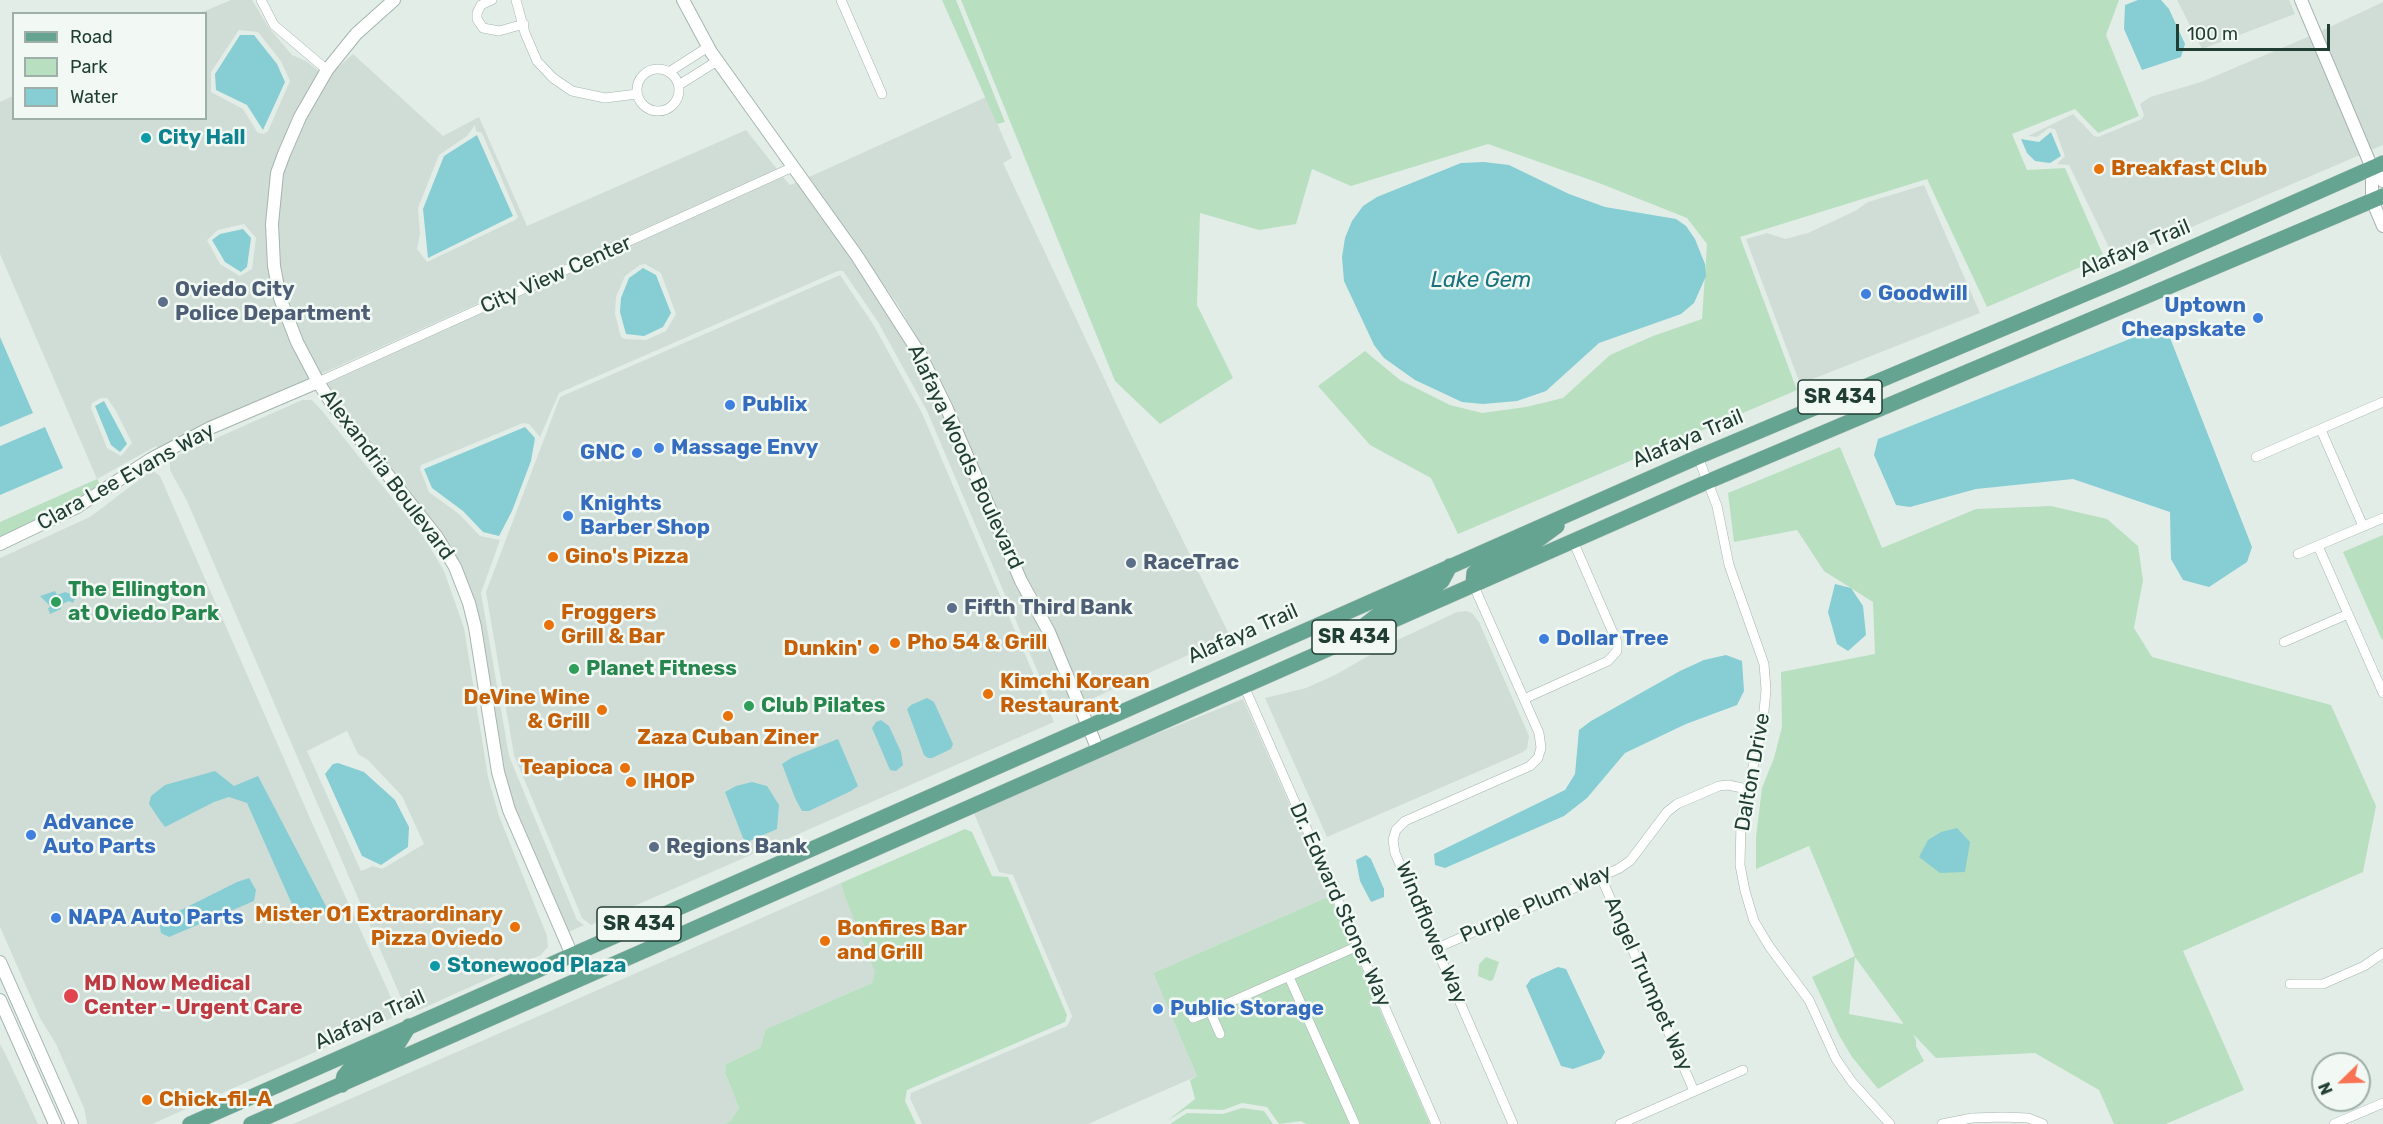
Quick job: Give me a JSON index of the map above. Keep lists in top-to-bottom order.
{
  "streets": {
    "main road": ["Alafaya Trail", "SR 434"],
    "street": [
      "City View Center",
      "Alafaya Woods Boulevard",
      "Alexandria Boulevard",
      "Clara Lee Evans Way",
      "Dalton Drive",
      "Purple Plum Way",
      "Dr. Edward Stoner Way",
      "Windflower Way",
      "Angel Trumpet Way"
    ]
  },
  "crossings": [
    ["Alafaya Trail", "Alafaya Woods Boulevard"],
    ["Alafaya Trail", "Alexandria Boulevard"],
    ["Alafaya Trail", "Dalton Drive"],
    ["City View Center", "Alafaya Woods Boulevard"],
    ["City View Center", "Alexandria Boulevard"],
    ["City View Center", "Clara Lee Evans Way"],
    ["SR 434", "Alafaya Woods Boulevard"],
    ["SR 434", "Alexandria Boulevard"],
    ["SR 434", "Dalton Drive"],
    ["SR 434", "Dr. Edward Stoner Way"],
    ["SR 434", "Windflower Way"],
    ["Alexandria Boulevard", "Clara Lee Evans Way"],
    ["Dalton Drive", "Purple Plum Way"],
    ["Purple Plum Way", "Windflower Way"],
    ["Purple Plum Way", "Angel Trumpet Way"]
  ],
  "water": ["Lake Gem"],
  "places": [
    "City Hall",
    "Breakfast Club",
    "Goodwill",
    "Oviedo City Police Department",
    "Uptown Cheapskate",
    "Publix",
    "Massage Envy",
    "GNC",
    "Knights Barber Shop",
    "Gino's Pizza",
    "RaceTrac",
    "The Ellington at Oviedo Park",
    "Fifth Third Bank",
    "Froggers Grill & Bar",
    "Dollar Tree",
    "Pho 54 & Grill",
    "Dunkin'",
    "Planet Fitness",
    "Kimchi Korean Restaurant",
    "Club Pilates",
    "DeVine Wine & Grill",
    "Zaza Cuban Ziner",
    "Teapioca",
    "IHOP",
    "Advance Auto Parts",
    "Regions Bank",
    "NAPA Auto Parts",
    "Mister O1 Extraordinary Pizza Oviedo",
    "Bonfires Bar and Grill",
    "Stonewood Plaza",
    "MD Now Medical Center - Urgent Care",
    "Public Storage",
    "Chick-fil-A"
  ],
  "legend": ["Road", "Park", "Water"],
  "scale_bar": "100 m",
  "north": "bottom left"
}
